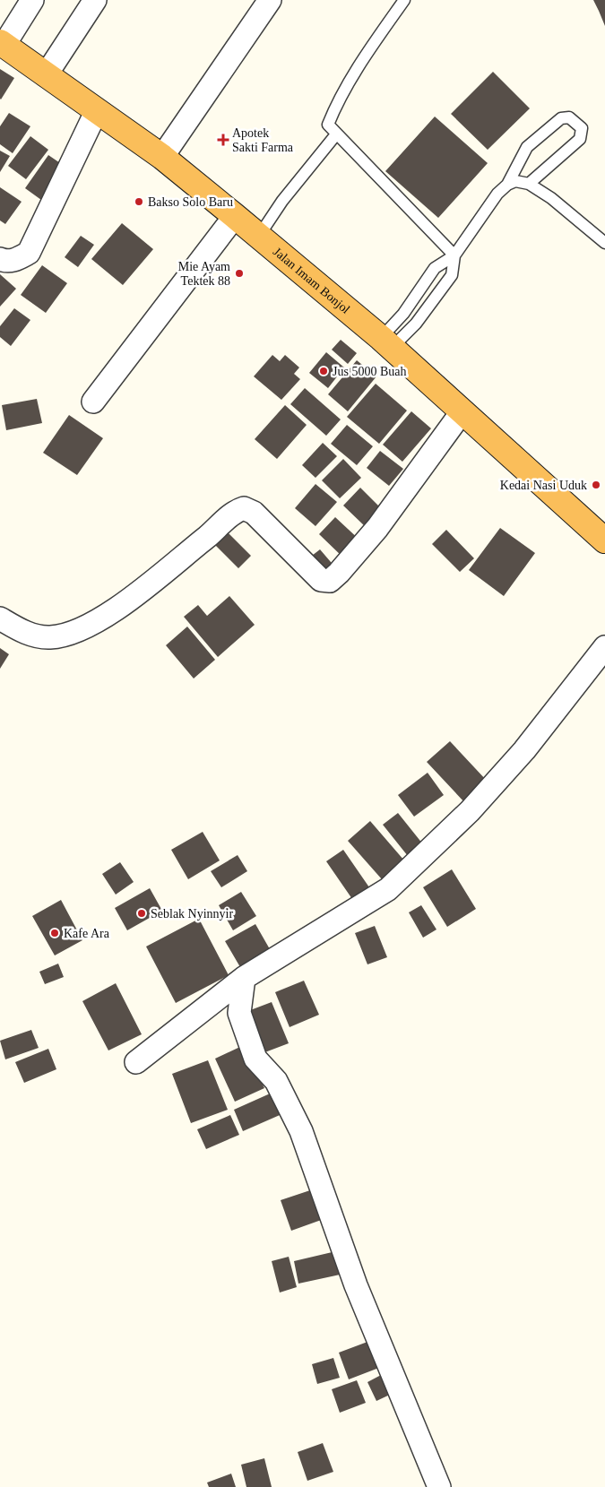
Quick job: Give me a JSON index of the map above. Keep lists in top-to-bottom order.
{
  "streets": {
    "highway": ["Jalan Imam Bonjol"]
  },
  "places": {
    "health": ["Apotek Sakti Farma"],
    "other": [
      "Bakso Solo Baru",
      "Mie Ayam Tektek 88",
      "Jus 5000 Buah",
      "Kedai Nasi Uduk",
      "Seblak Nyinnyir",
      "Kafe Ara"
    ]
  }
}
